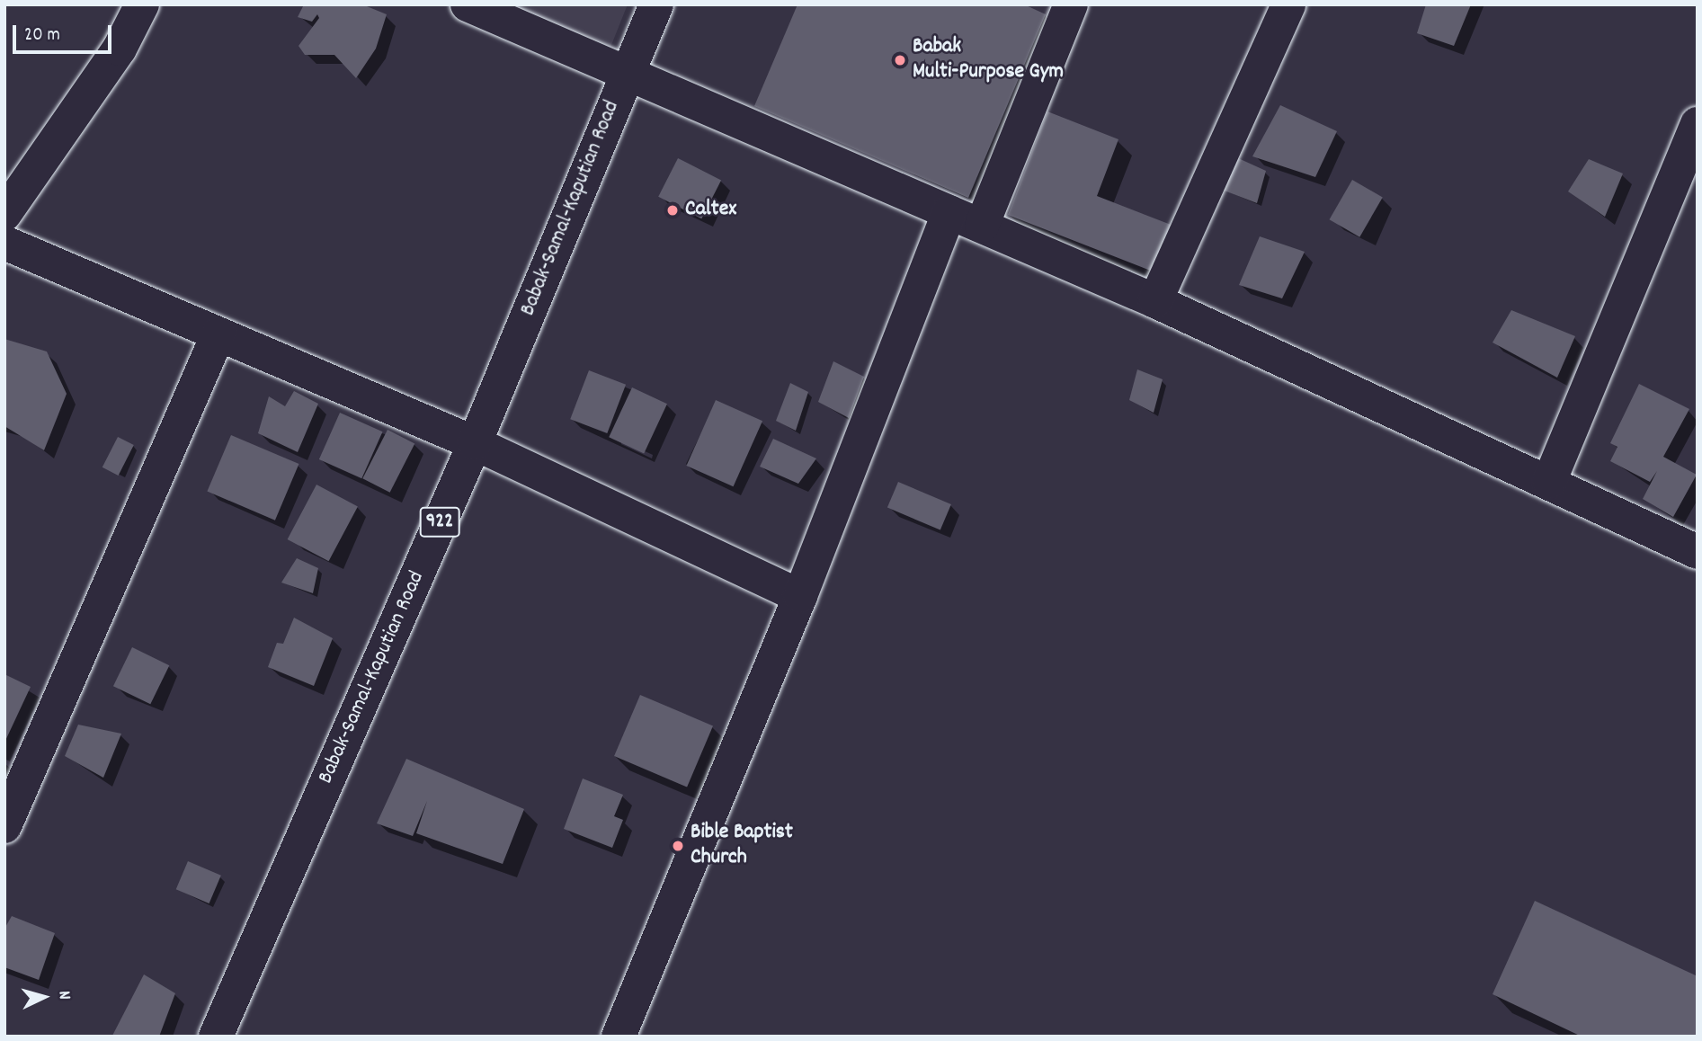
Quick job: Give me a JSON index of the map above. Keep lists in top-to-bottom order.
{
  "streets": {
    "street": ["Babak-Samal-Kaputian Road", "922"]
  },
  "places": ["Babak Multi-Purpose Gym", "Caltex", "Bible Baptist Church"],
  "scale_bar": "20 m",
  "north": "right"
}
